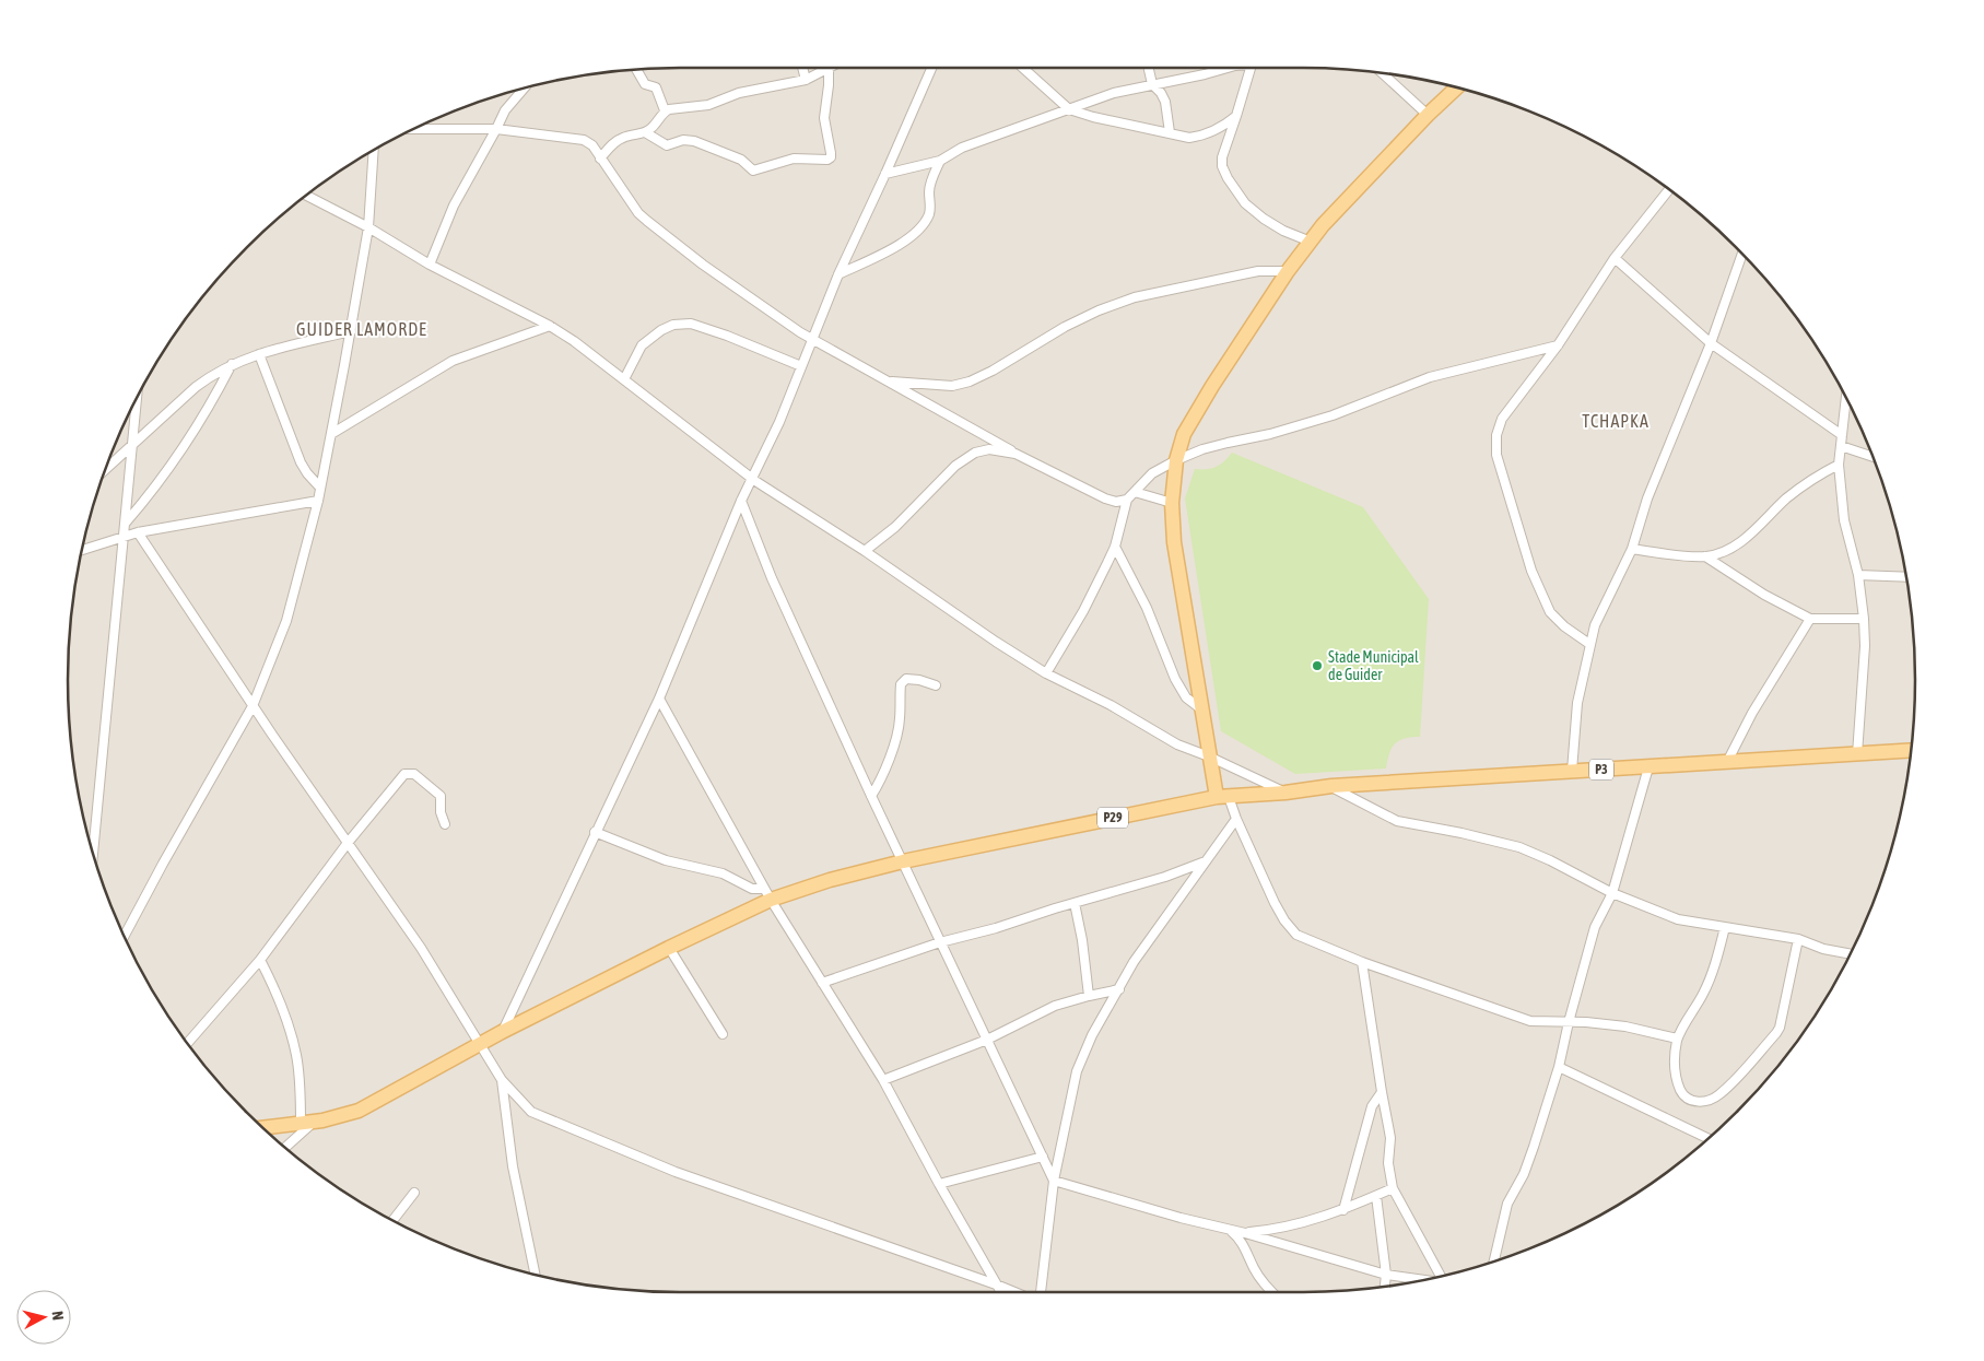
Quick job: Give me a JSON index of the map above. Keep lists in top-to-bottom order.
{
  "streets": {
    "main road": ["P3", "P29"]
  },
  "crossings": [
    ["P3", "P29"]
  ],
  "districts": ["GUIDER LAMORDE", "TCHAPKA"],
  "places": ["Stade Municipal de Guider"],
  "north": "right"
}
